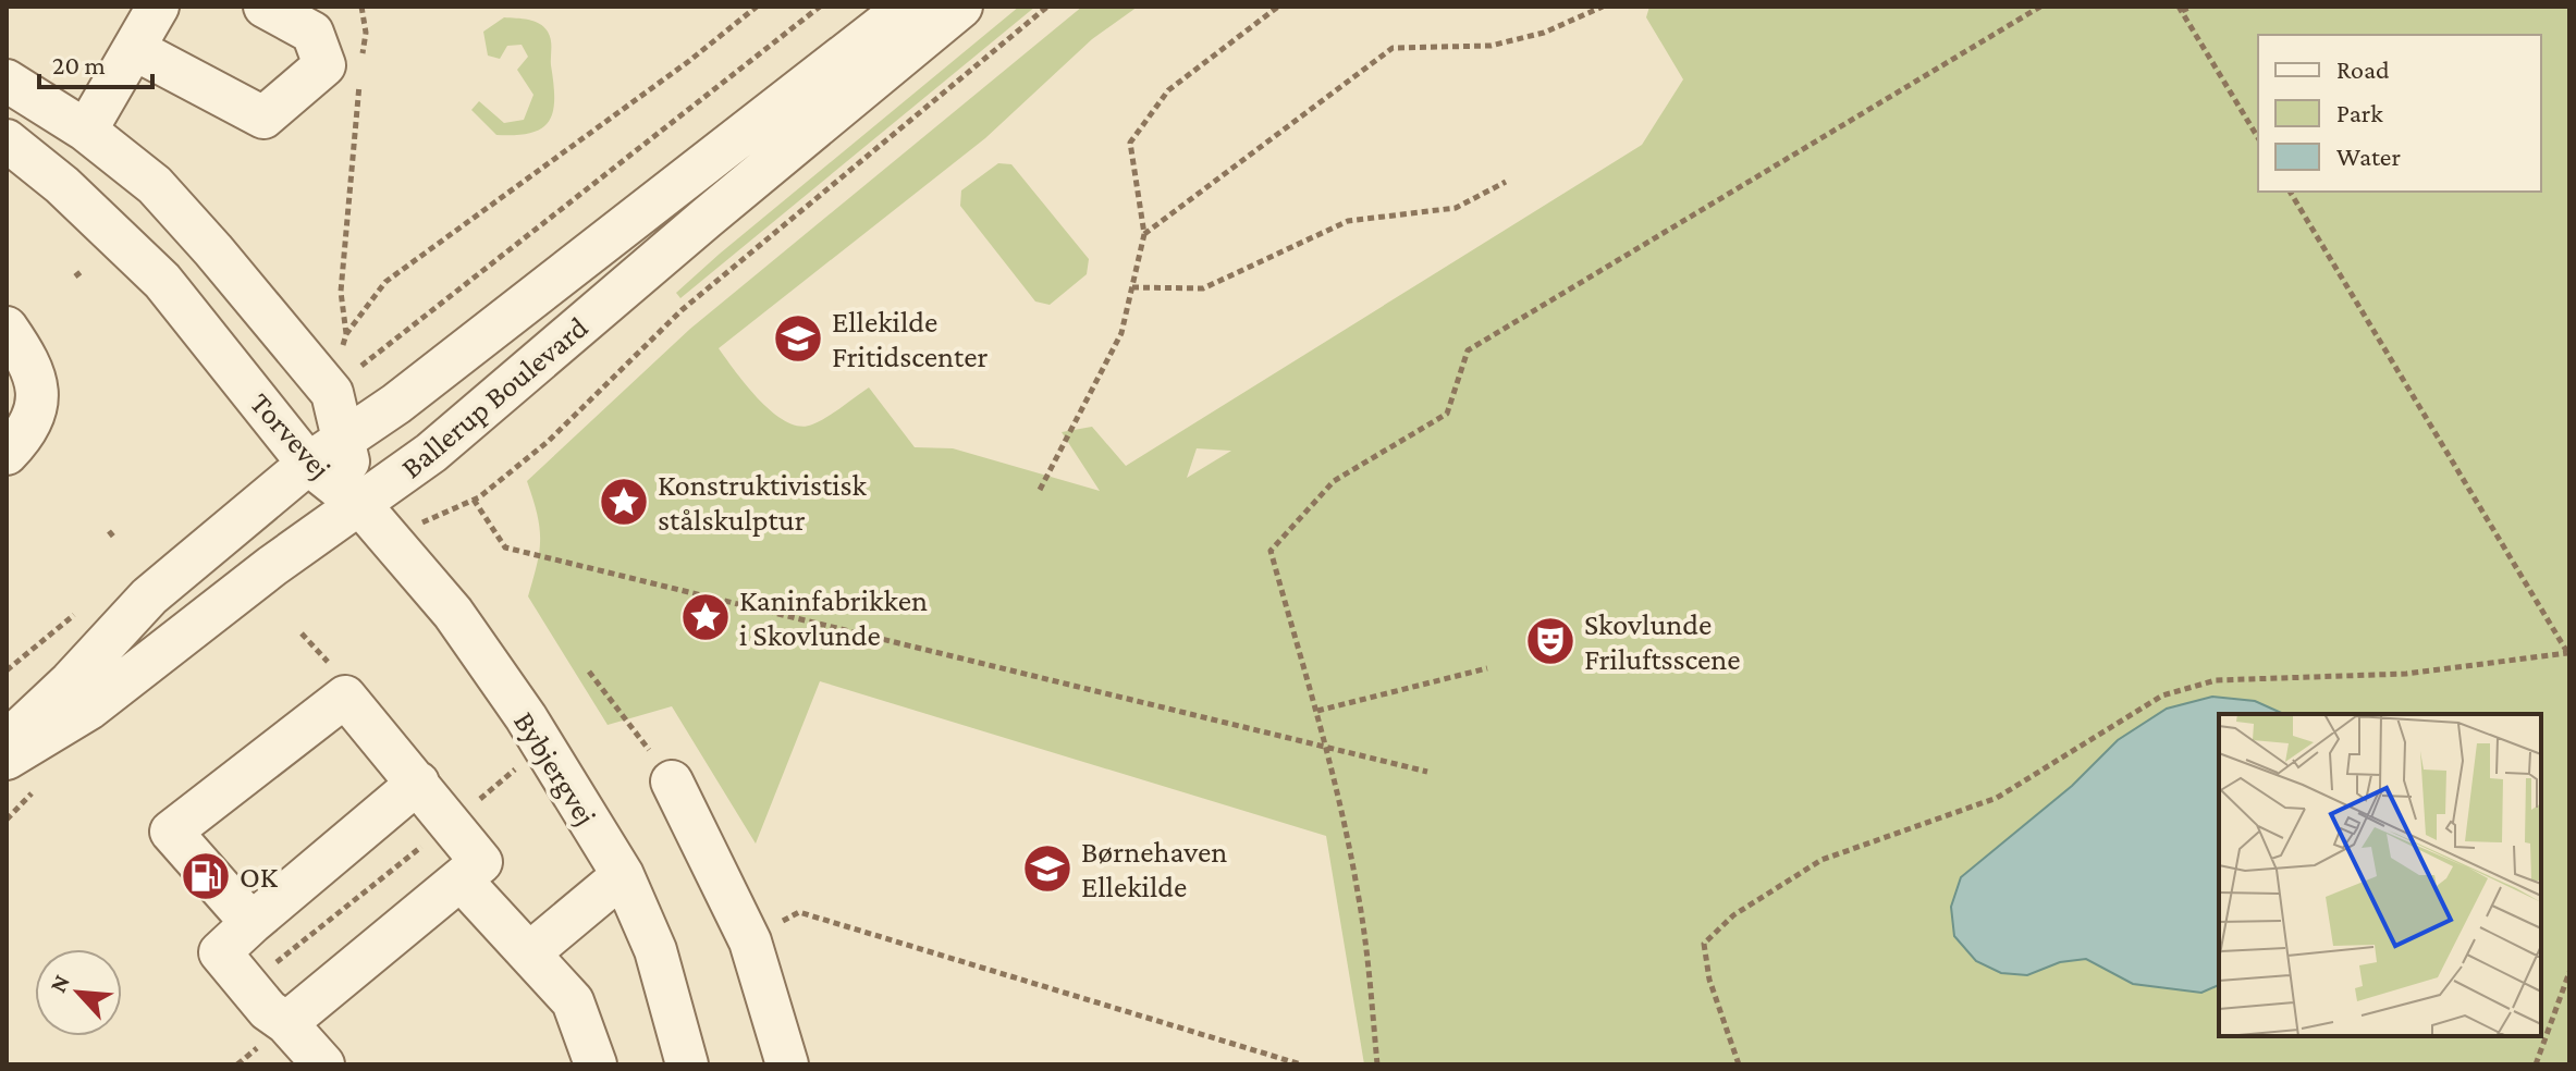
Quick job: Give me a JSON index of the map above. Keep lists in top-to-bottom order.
{
  "streets": {
    "street": ["Ballerup Boulevard", "Torvevej", "Bybjergvej"]
  },
  "crossings": [
    ["Ballerup Boulevard", "Torvevej"],
    ["Ballerup Boulevard", "Bybjergvej"],
    ["Torvevej", "Bybjergvej"]
  ],
  "places": {
    "school or university": ["Ellekilde Fritidscenter", "Børnehaven Ellekilde"],
    "place": ["Konstruktivistisk stålskulptur", "Kaninfabrikken i Skovlunde"],
    "theatre": ["Skovlunde Friluftsscene"],
    "fuel station": ["OK"]
  },
  "legend": ["Road", "Park", "Water"],
  "scale_bar": "20 m",
  "north": "top left"
}
